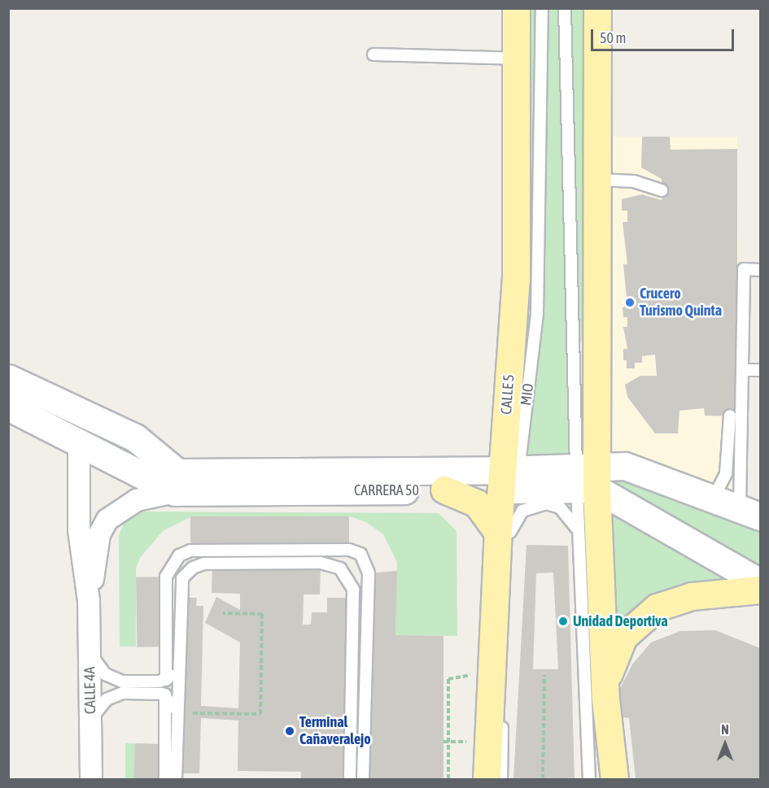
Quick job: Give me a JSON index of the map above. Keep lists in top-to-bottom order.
{
  "streets": {
    "main road": ["CALLE 5"],
    "street": ["CARRERA 50", "CALLE 4A"],
    "lane": ["MIO"]
  },
  "crossings": [
    ["CALLE 5", "MIO"],
    ["CALLE 5", "CARRERA 50"],
    ["MIO", "CARRERA 50"],
    ["CARRERA 50", "CALLE 4A"]
  ],
  "places": ["Crucero Turismo Quinta", "Unidad Deportiva", "Terminal Cañaveralejo"],
  "scale_bar": "50 m",
  "north": "top"
}
